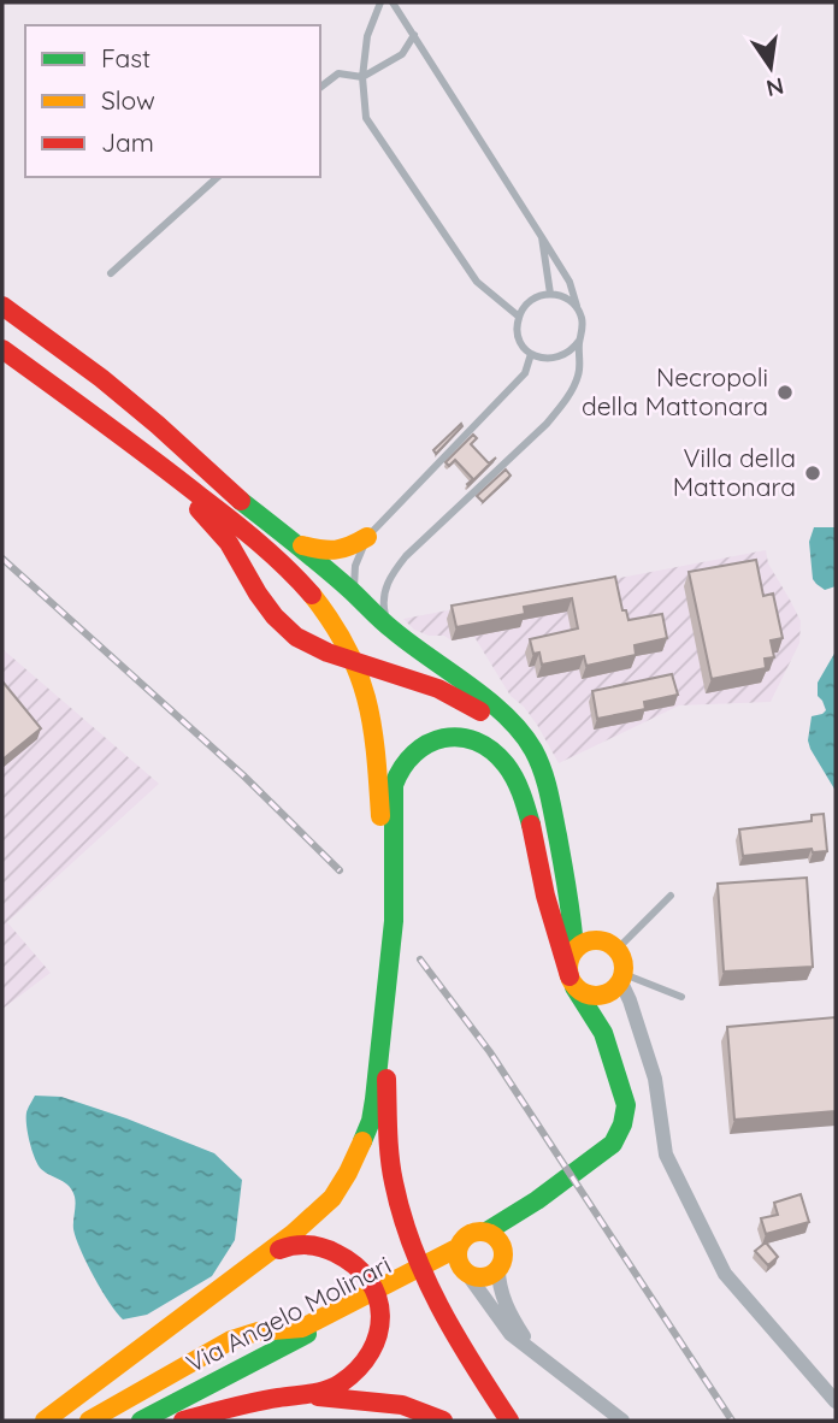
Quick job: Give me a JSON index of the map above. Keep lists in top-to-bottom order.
{
  "streets": {
    "main road": ["Via Angelo Molinari"]
  },
  "places": ["Necropoli della Mattonara", "Villa della Mattonara"],
  "legend": ["Fast", "Slow", "Jam"],
  "north": "bottom"
}
